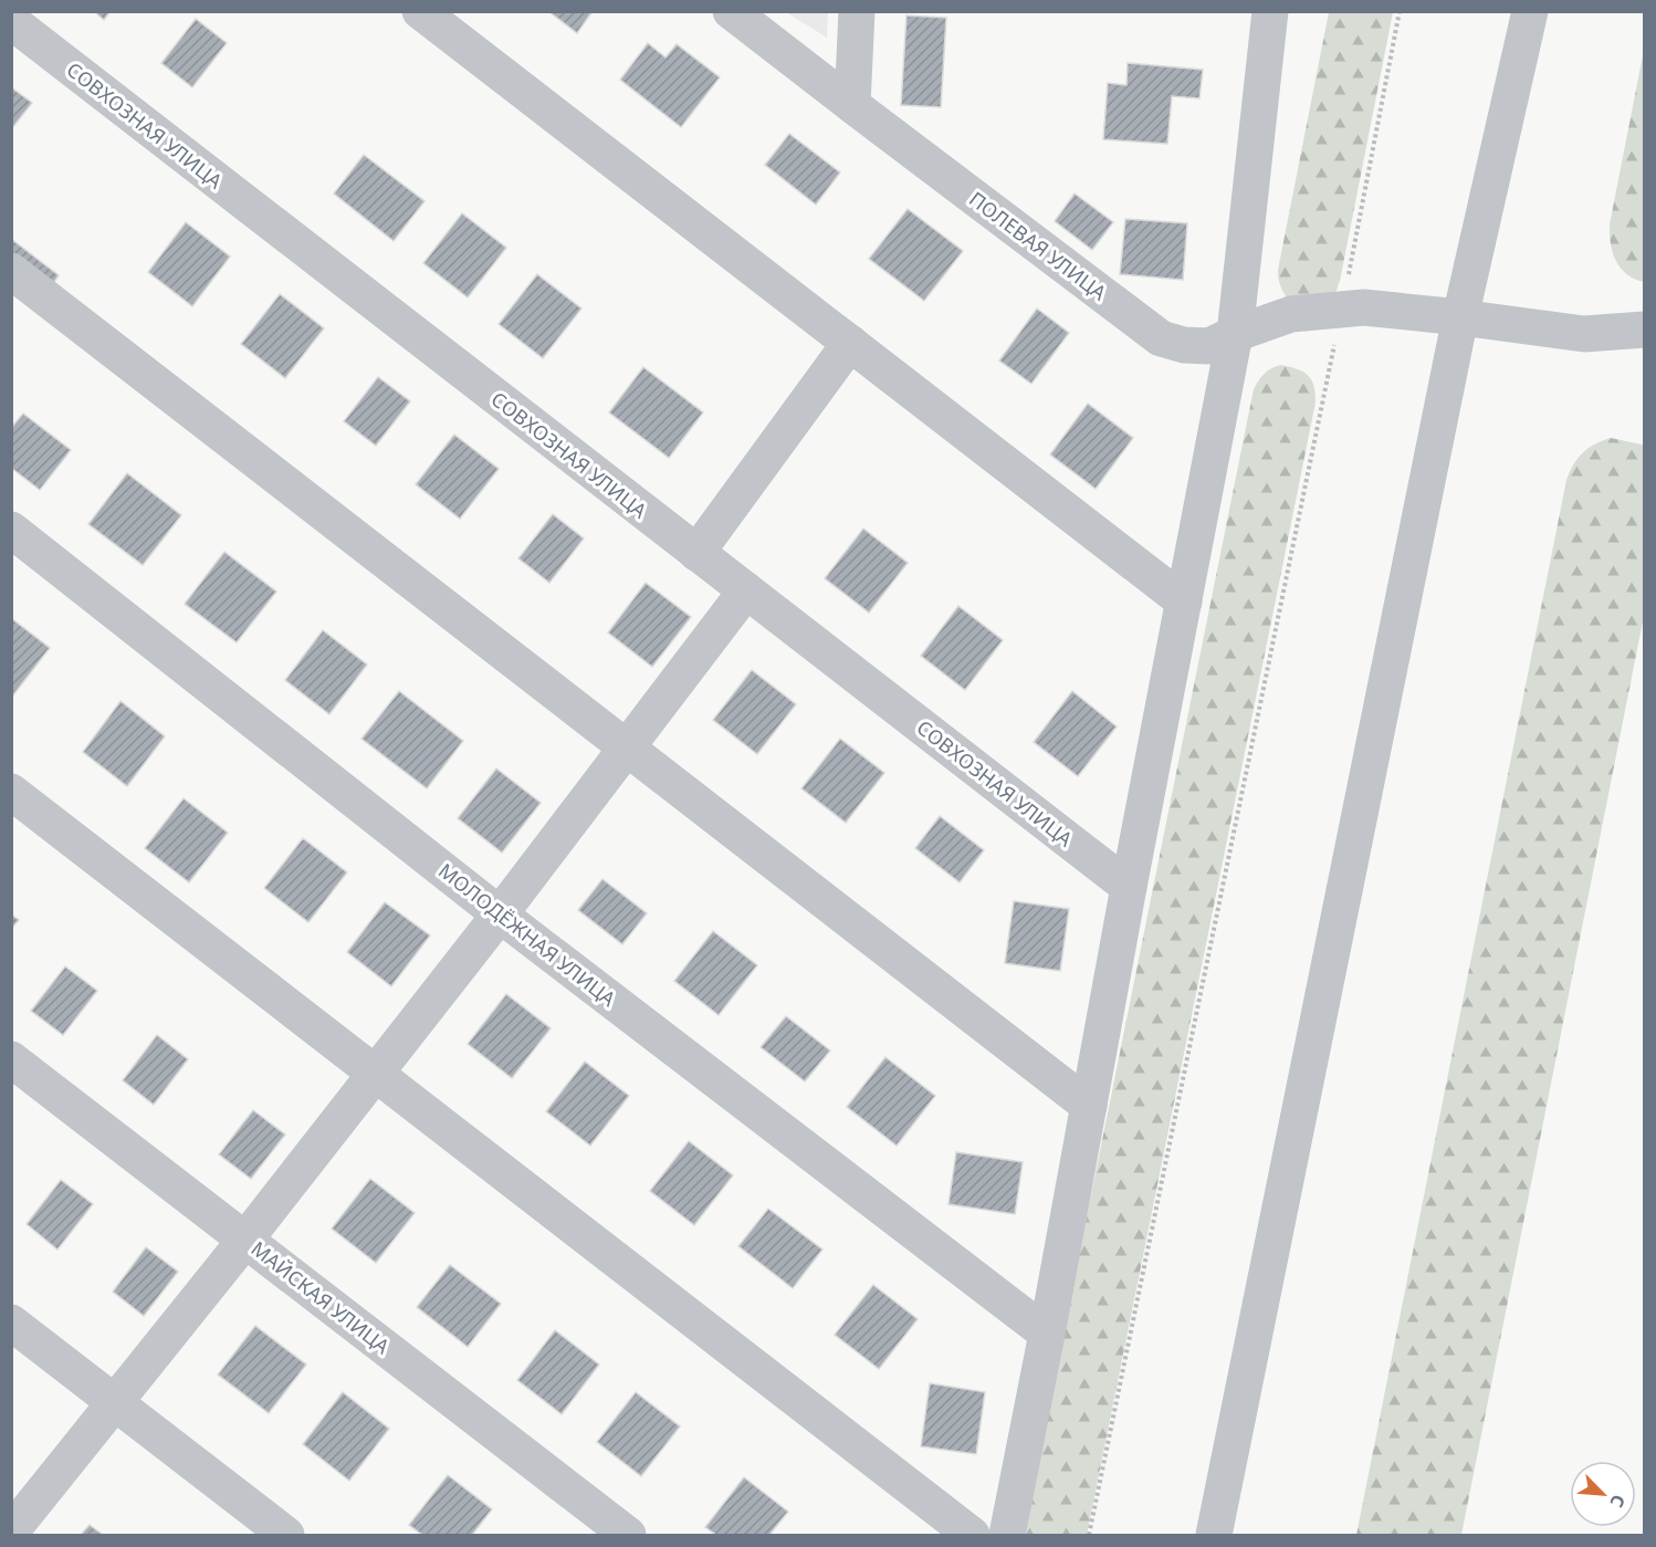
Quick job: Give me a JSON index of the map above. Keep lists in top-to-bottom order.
{
  "streets": {
    "street": [
      "СОВХОЗНАЯ УЛИЦА",
      "ПОЛЕВАЯ УЛИЦА",
      "МОЛОДЁЖНАЯ УЛИЦА",
      "МАЙСКАЯ УЛИЦА"
    ]
  },
  "north": "bottom right"
}
